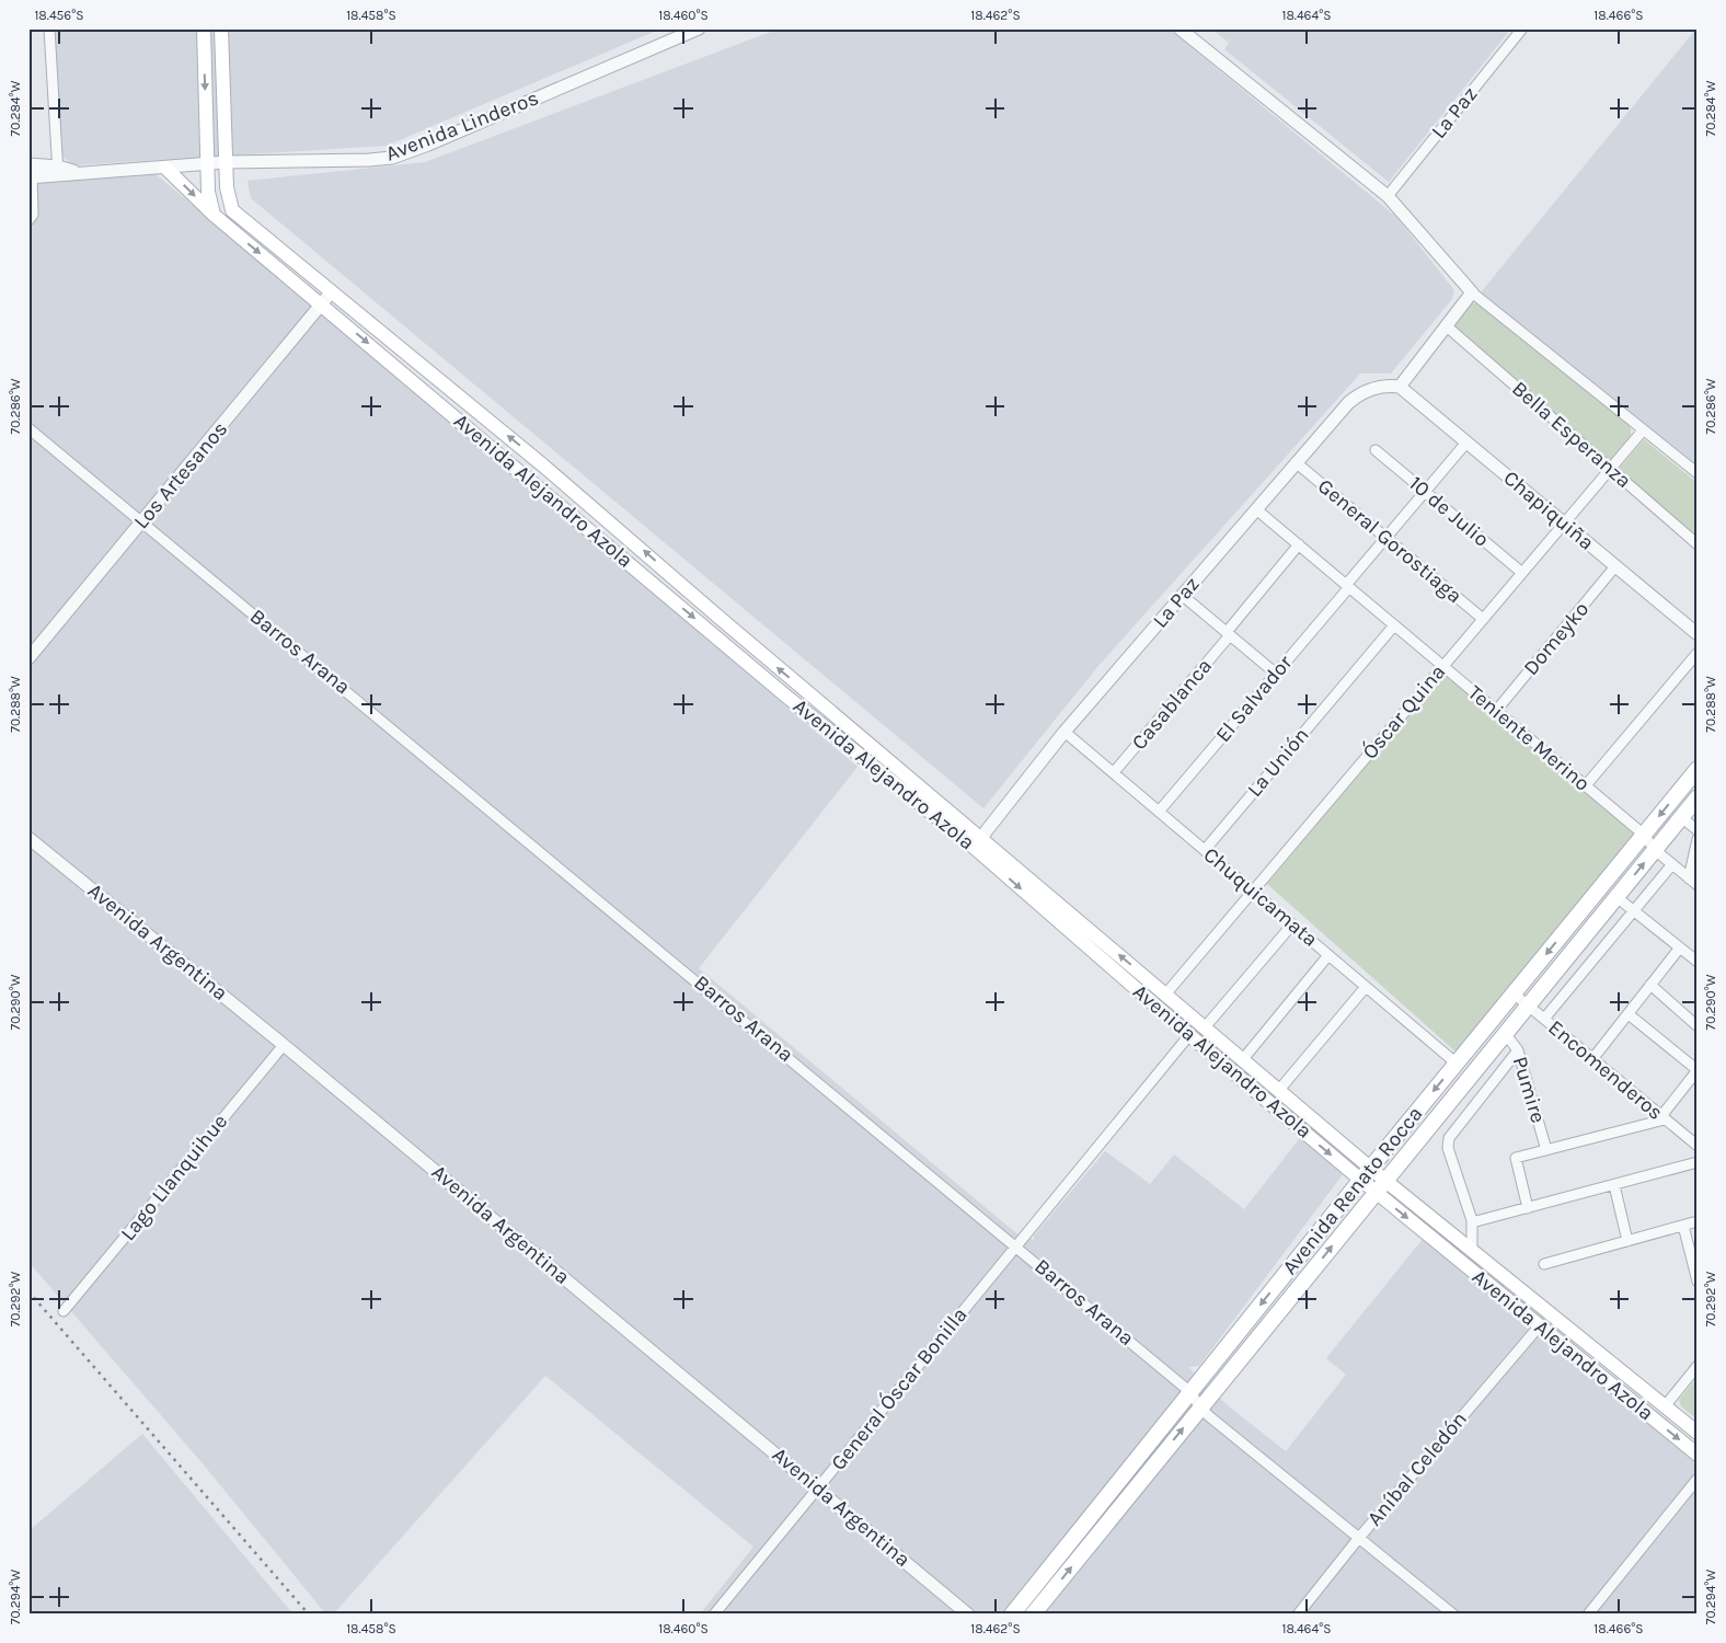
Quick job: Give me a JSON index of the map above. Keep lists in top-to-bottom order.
{
  "streets": {
    "main road": ["Avenida Alejandro Azola", "Avenida Renato Rocca"],
    "street": [
      "La Paz",
      "Avenida Linderos",
      "Bella Esperanza",
      "Los Artesanos",
      "Chapiquiña",
      "10 de Julio",
      "General Gorostiaga",
      "Domeyko",
      "Barros Arana",
      "El Salvador",
      "Casablanca",
      "Óscar Quina",
      "Teniente Merino",
      "La Unión",
      "Chuquicamata",
      "Avenida Argentina",
      "Encomenderos",
      "Pumire",
      "Lago Llanquihue",
      "General Óscar Bonilla",
      "Aníbal Celedón"
    ]
  },
  "crossings": [
    ["La Paz", "Avenida Alejandro Azola"],
    ["La Paz", "Chapiquiña"],
    ["La Paz", "General Gorostiaga"],
    ["La Paz", "Teniente Merino"],
    ["La Paz", "Chuquicamata"],
    ["Avenida Linderos", "Avenida Alejandro Azola"],
    ["Bella Esperanza", "Óscar Quina"],
    ["Los Artesanos", "Avenida Alejandro Azola"],
    ["Los Artesanos", "Barros Arana"],
    ["Avenida Alejandro Azola", "Óscar Quina"],
    ["Avenida Alejandro Azola", "Avenida Renato Rocca"],
    ["Avenida Alejandro Azola", "General Óscar Bonilla"],
    ["Avenida Alejandro Azola", "Aníbal Celedón"],
    ["Chapiquiña", "Domeyko"],
    ["Chapiquiña", "El Salvador"],
    ["Chapiquiña", "Óscar Quina"],
    ["10 de Julio", "El Salvador"],
    ["10 de Julio", "Óscar Quina"],
    ["General Gorostiaga", "El Salvador"],
    ["General Gorostiaga", "Óscar Quina"],
    ["Domeyko", "Teniente Merino"],
    ["Barros Arana", "Avenida Renato Rocca"],
    ["Barros Arana", "General Óscar Bonilla"],
    ["Barros Arana", "Aníbal Celedón"],
    ["El Salvador", "Teniente Merino"],
    ["El Salvador", "Chuquicamata"],
    ["Casablanca", "Teniente Merino"],
    ["Casablanca", "Chuquicamata"],
    ["Óscar Quina", "Teniente Merino"],
    ["Óscar Quina", "Chuquicamata"],
    ["Teniente Merino", "La Unión"],
    ["Teniente Merino", "Avenida Renato Rocca"],
    ["La Unión", "Chuquicamata"],
    ["Chuquicamata", "Avenida Renato Rocca"],
    ["Avenida Argentina", "Lago Llanquihue"],
    ["Avenida Argentina", "General Óscar Bonilla"],
    ["Encomenderos", "Avenida Renato Rocca"],
    ["Pumire", "Avenida Renato Rocca"]
  ],
  "coordinates": [
    "18.456°S",
    "18.458°S",
    "18.460°S",
    "18.462°S",
    "18.464°S",
    "18.466°S",
    "70.284°W",
    "70.286°W",
    "70.288°W",
    "70.290°W",
    "70.292°W",
    "70.294°W"
  ]
}
